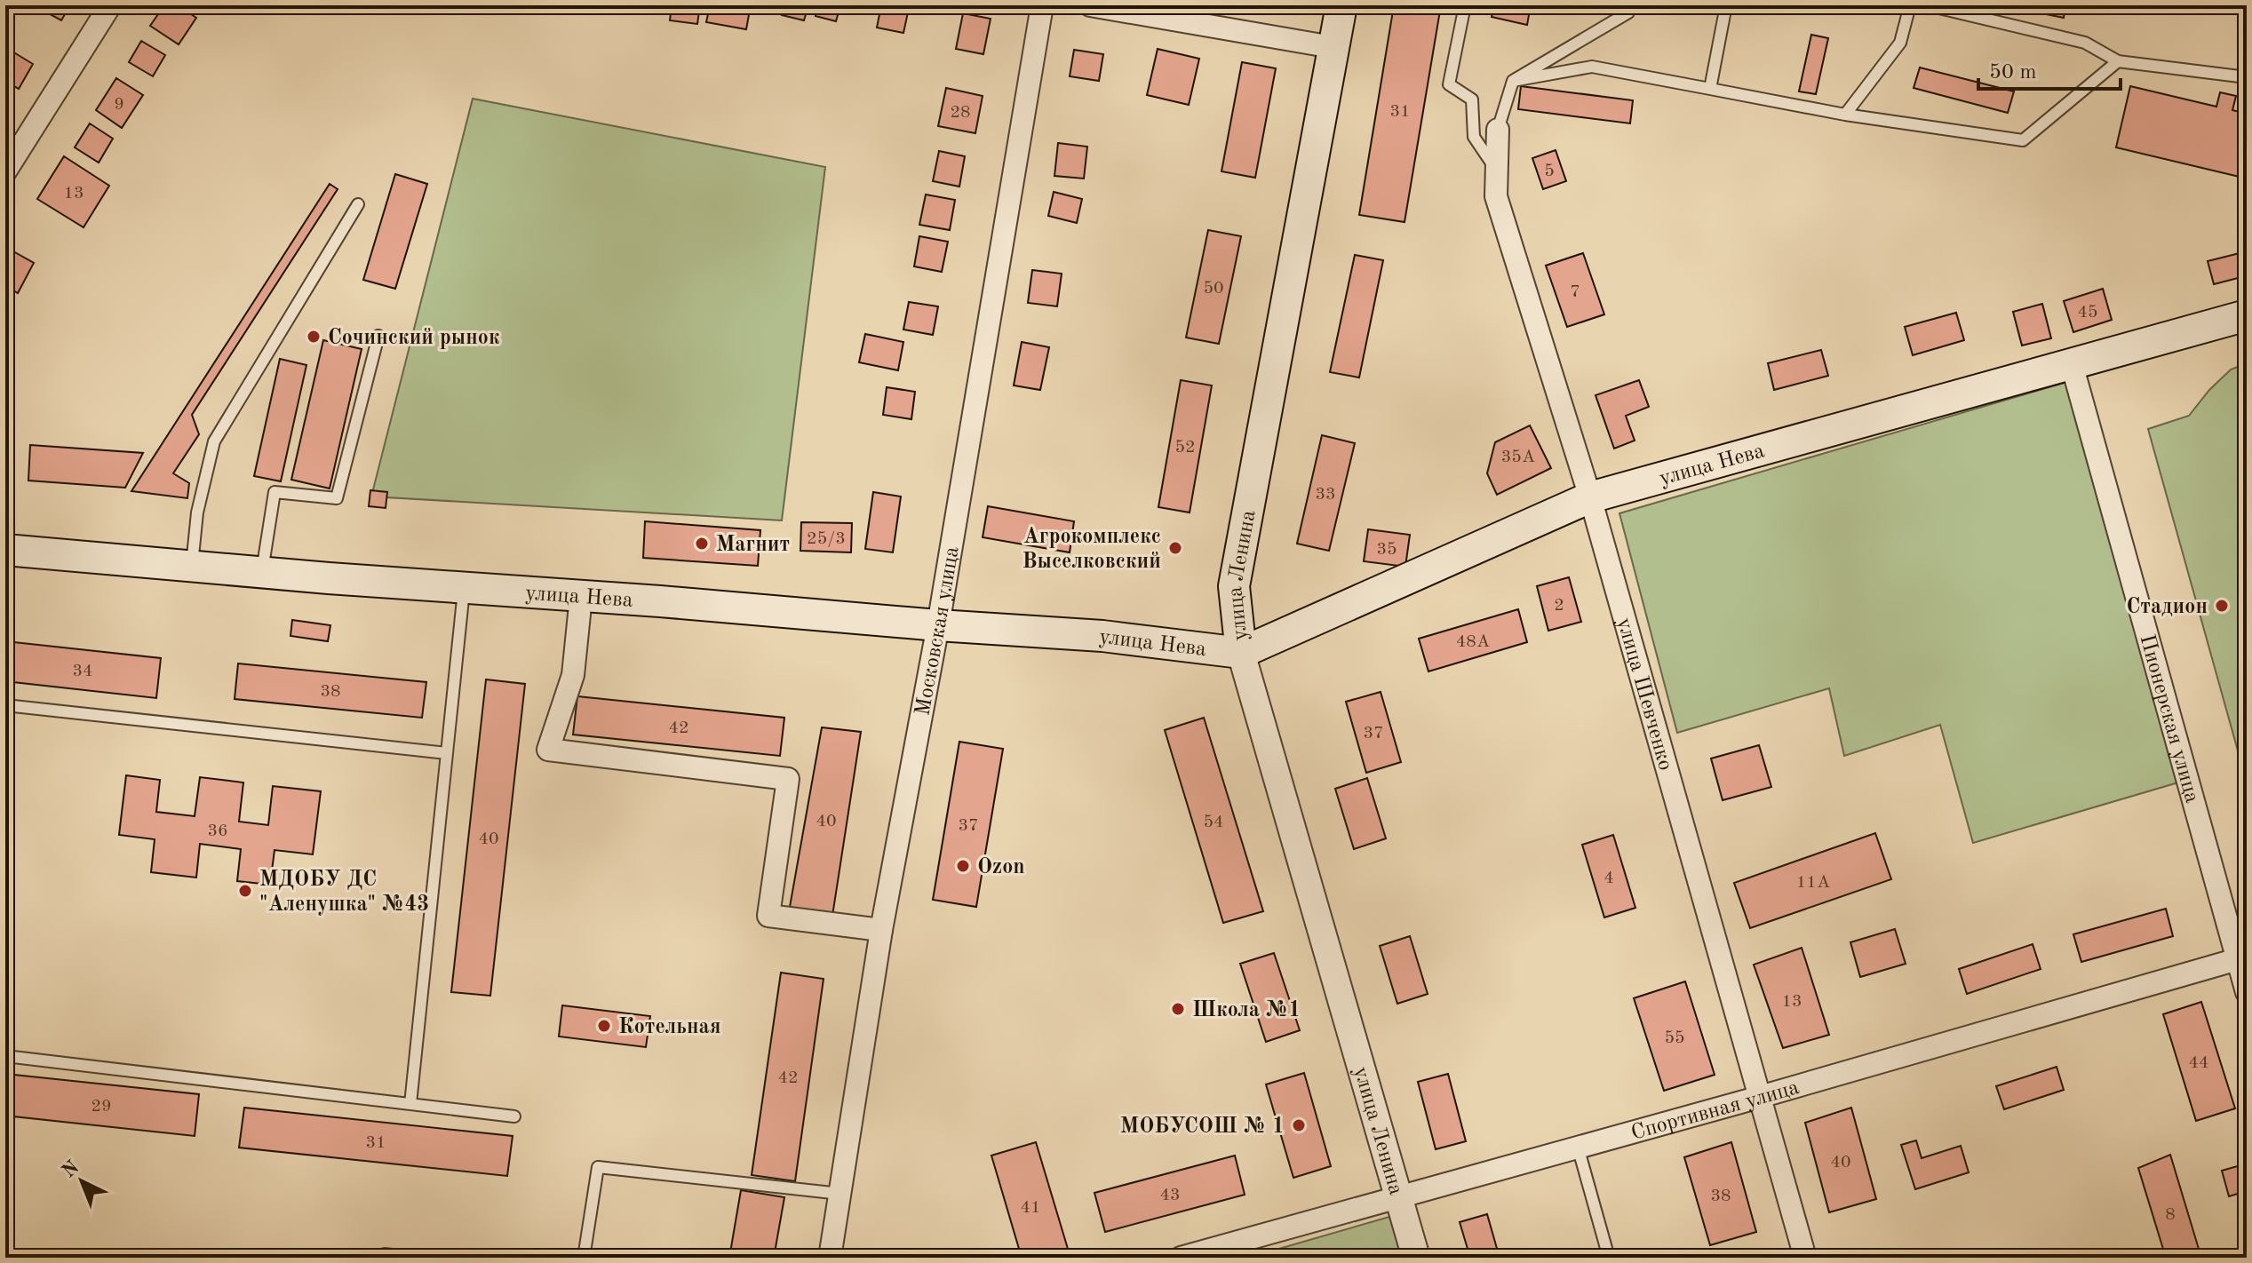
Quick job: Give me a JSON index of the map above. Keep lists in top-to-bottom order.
{
  "streets": {
    "main road": ["улица Нева", "улица Ленина"],
    "street": [
      "Московская улица",
      "улица Шевченко",
      "Пионерская улица",
      "Спортивная улица"
    ]
  },
  "crossings": [
    ["улица Нева", "улица Ленина"],
    ["улица Нева", "Московская улица"],
    ["улица Нева", "улица Шевченко"],
    ["улица Нева", "Пионерская улица"],
    ["улица Ленина", "Спортивная улица"],
    ["улица Шевченко", "Спортивная улица"],
    ["Пионерская улица", "Спортивная улица"]
  ],
  "places": [
    "Сочинский рынок",
    "Магнит",
    "Агрокомплекс Выселковский",
    "Стадион",
    "Ozon",
    "МДОБУ ДС \"Аленушка\" №43",
    "Школа №1",
    "Котельная",
    "МОБУСОШ № 1"
  ],
  "house_numbers": [
    "9",
    "31",
    "28",
    "5",
    "13",
    "50",
    "7",
    "45",
    "52",
    "35А",
    "33",
    "25/3",
    "35",
    "2",
    "48А",
    "34",
    "38",
    "42",
    "37",
    "40",
    "54",
    "37",
    "36",
    "40",
    "4",
    "11А",
    "13",
    "55",
    "44",
    "42",
    "29",
    "31",
    "40",
    "43",
    "38",
    "41",
    "8"
  ],
  "scale_bar": "50 m",
  "north": "top left"
}
